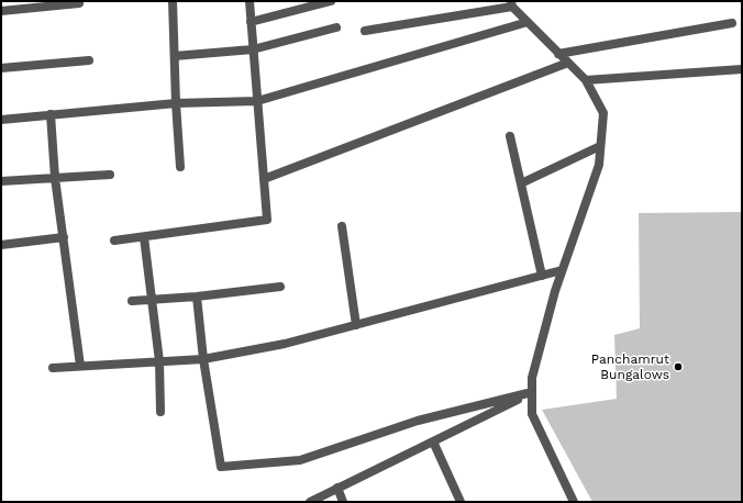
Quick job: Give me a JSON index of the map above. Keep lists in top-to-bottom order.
{
  "places": ["Panchamrut Bungalows"]
}
